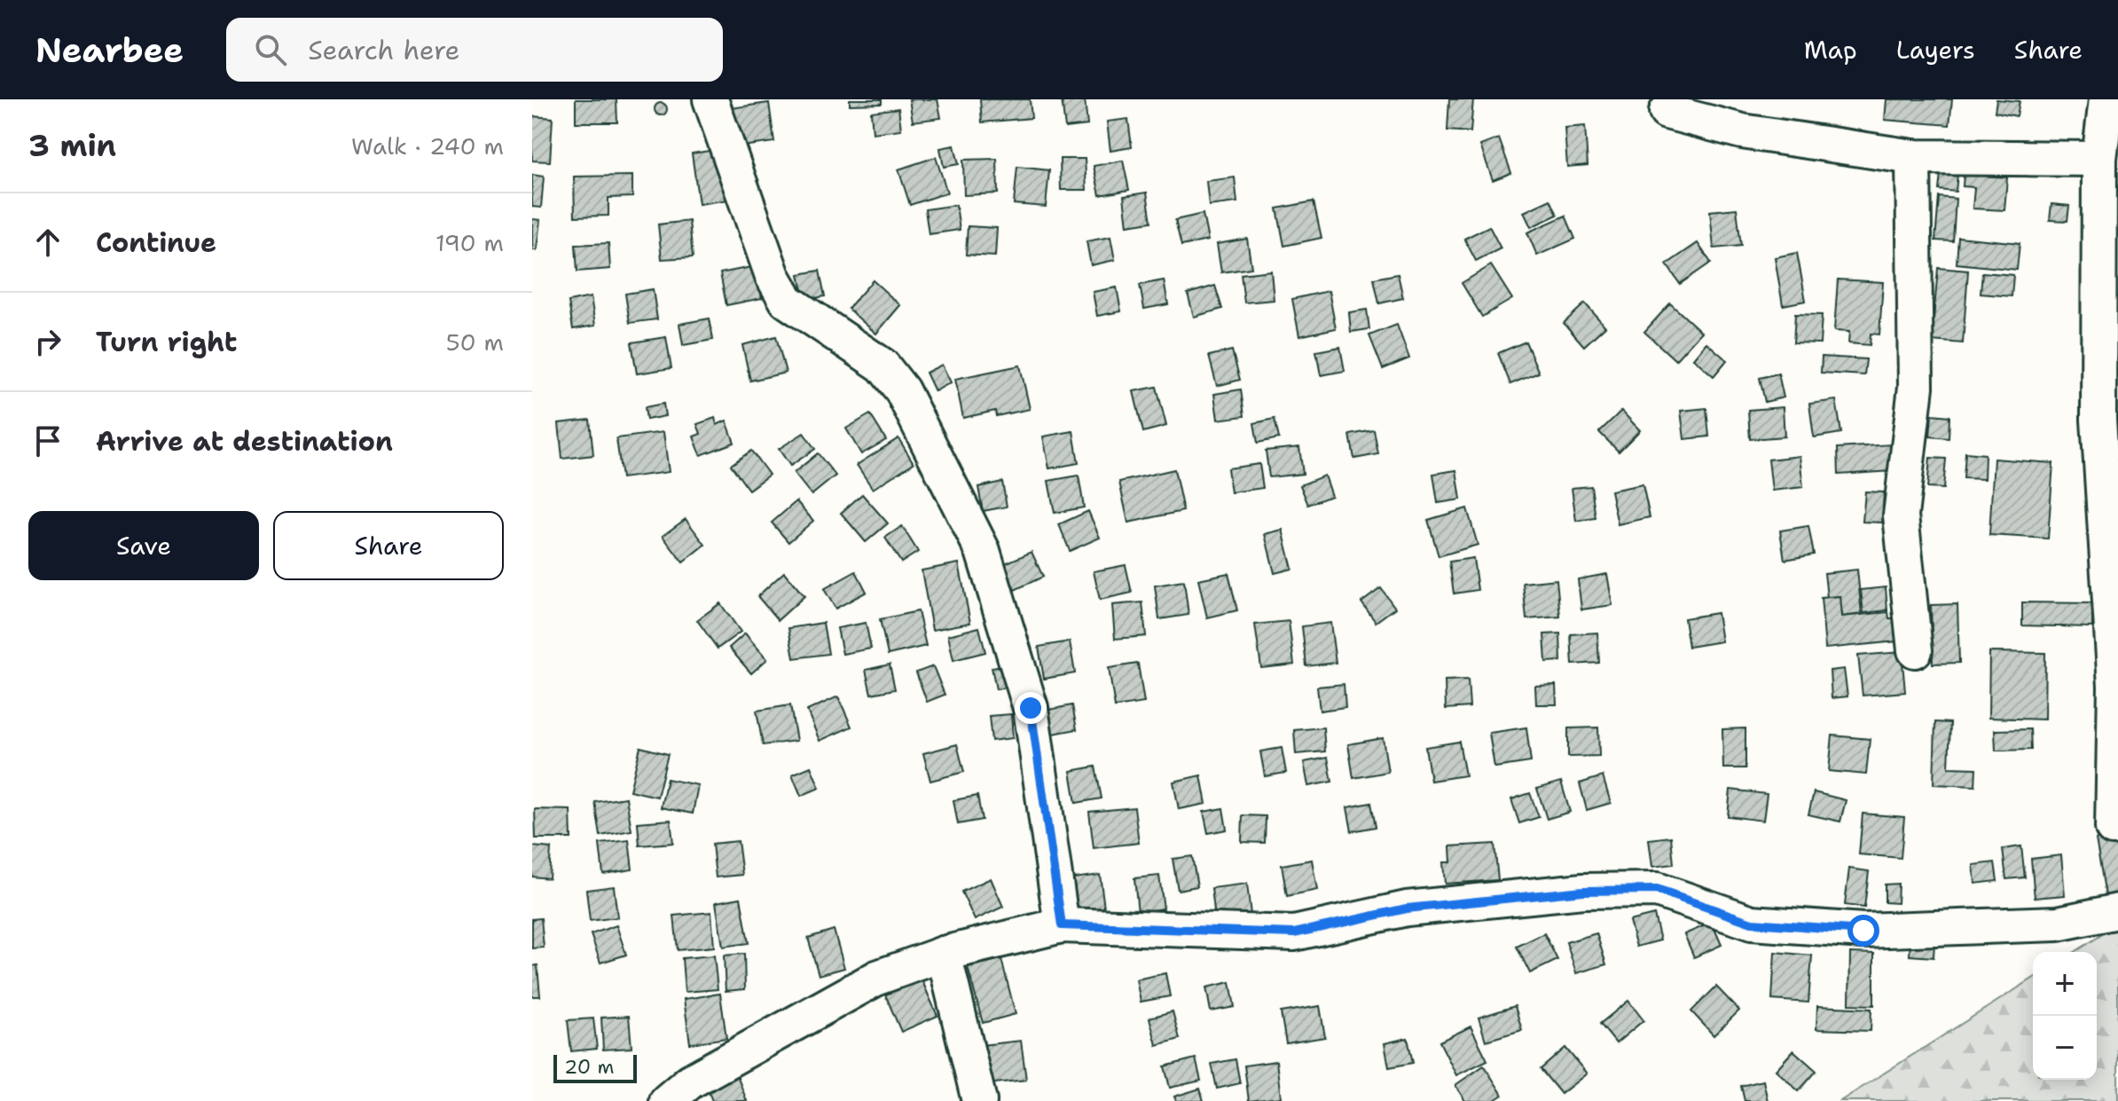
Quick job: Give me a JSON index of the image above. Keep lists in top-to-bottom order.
{
  "scale_bar": "20 m",
  "page": {
    "header": "Nearbee",
    "search": "Search here",
    "nav": ["Map", "Layers", "Share"],
    "heading": ["3 min", "Walk · 240 m"],
    "list": [
      ["Continue", "190 m"],
      ["Turn right", "50 m"],
      "Arrive at destination"
    ],
    "buttons": ["Save", "Share"],
    "map_buttons": ["+", "−"],
    "scale": "20 m"
  }
}
